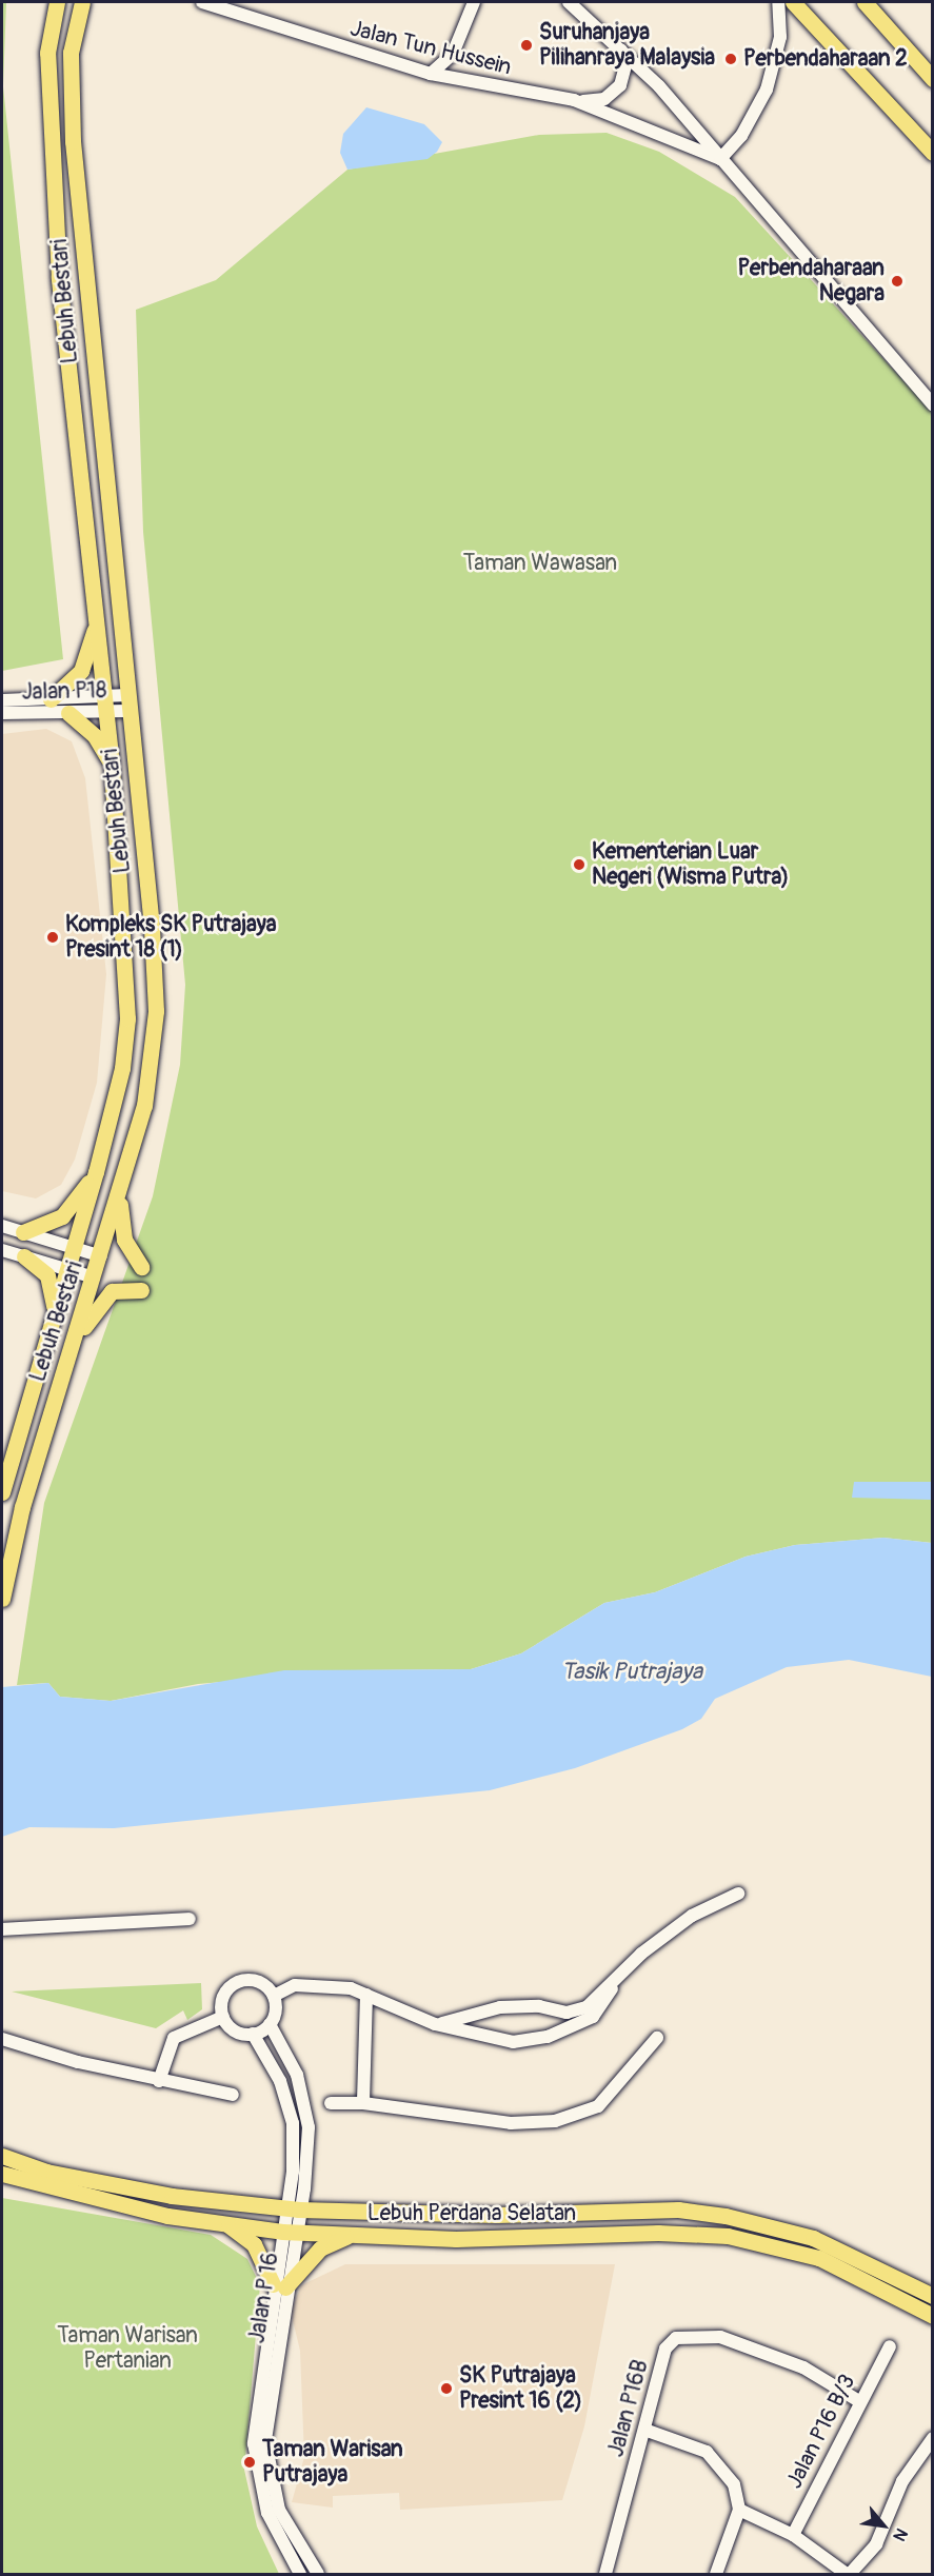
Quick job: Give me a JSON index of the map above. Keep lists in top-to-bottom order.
{
  "streets": {
    "main road": ["Lebuh Bestari", "Lebuh Perdana Selatan"],
    "street": [
      "Jalan Tun Hussein",
      "Jalan P18",
      "Jalan P 16",
      "Jalan P16B",
      "Jalan P16 B/3"
    ]
  },
  "crossings": [
    ["Lebuh Bestari", "Jalan P18"],
    ["Lebuh Perdana Selatan", "Jalan P 16"],
    ["Jalan P16B", "Jalan P16 B/3"]
  ],
  "water": ["Tasik Putrajaya"],
  "parks": ["Taman Wawasan", "Taman Warisan Pertanian"],
  "places": [
    "Suruhanjaya Pilihanraya Malaysia",
    "Perbendaharaan 2",
    "Perbendaharaan Negara",
    "Kementerian Luar Negeri (Wisma Putra)",
    "Kompleks SK Putrajaya Presint 18 (1)",
    "SK Putrajaya Presint 16 (2)",
    "Taman Warisan Putrajaya"
  ],
  "north": "bottom right"
}
